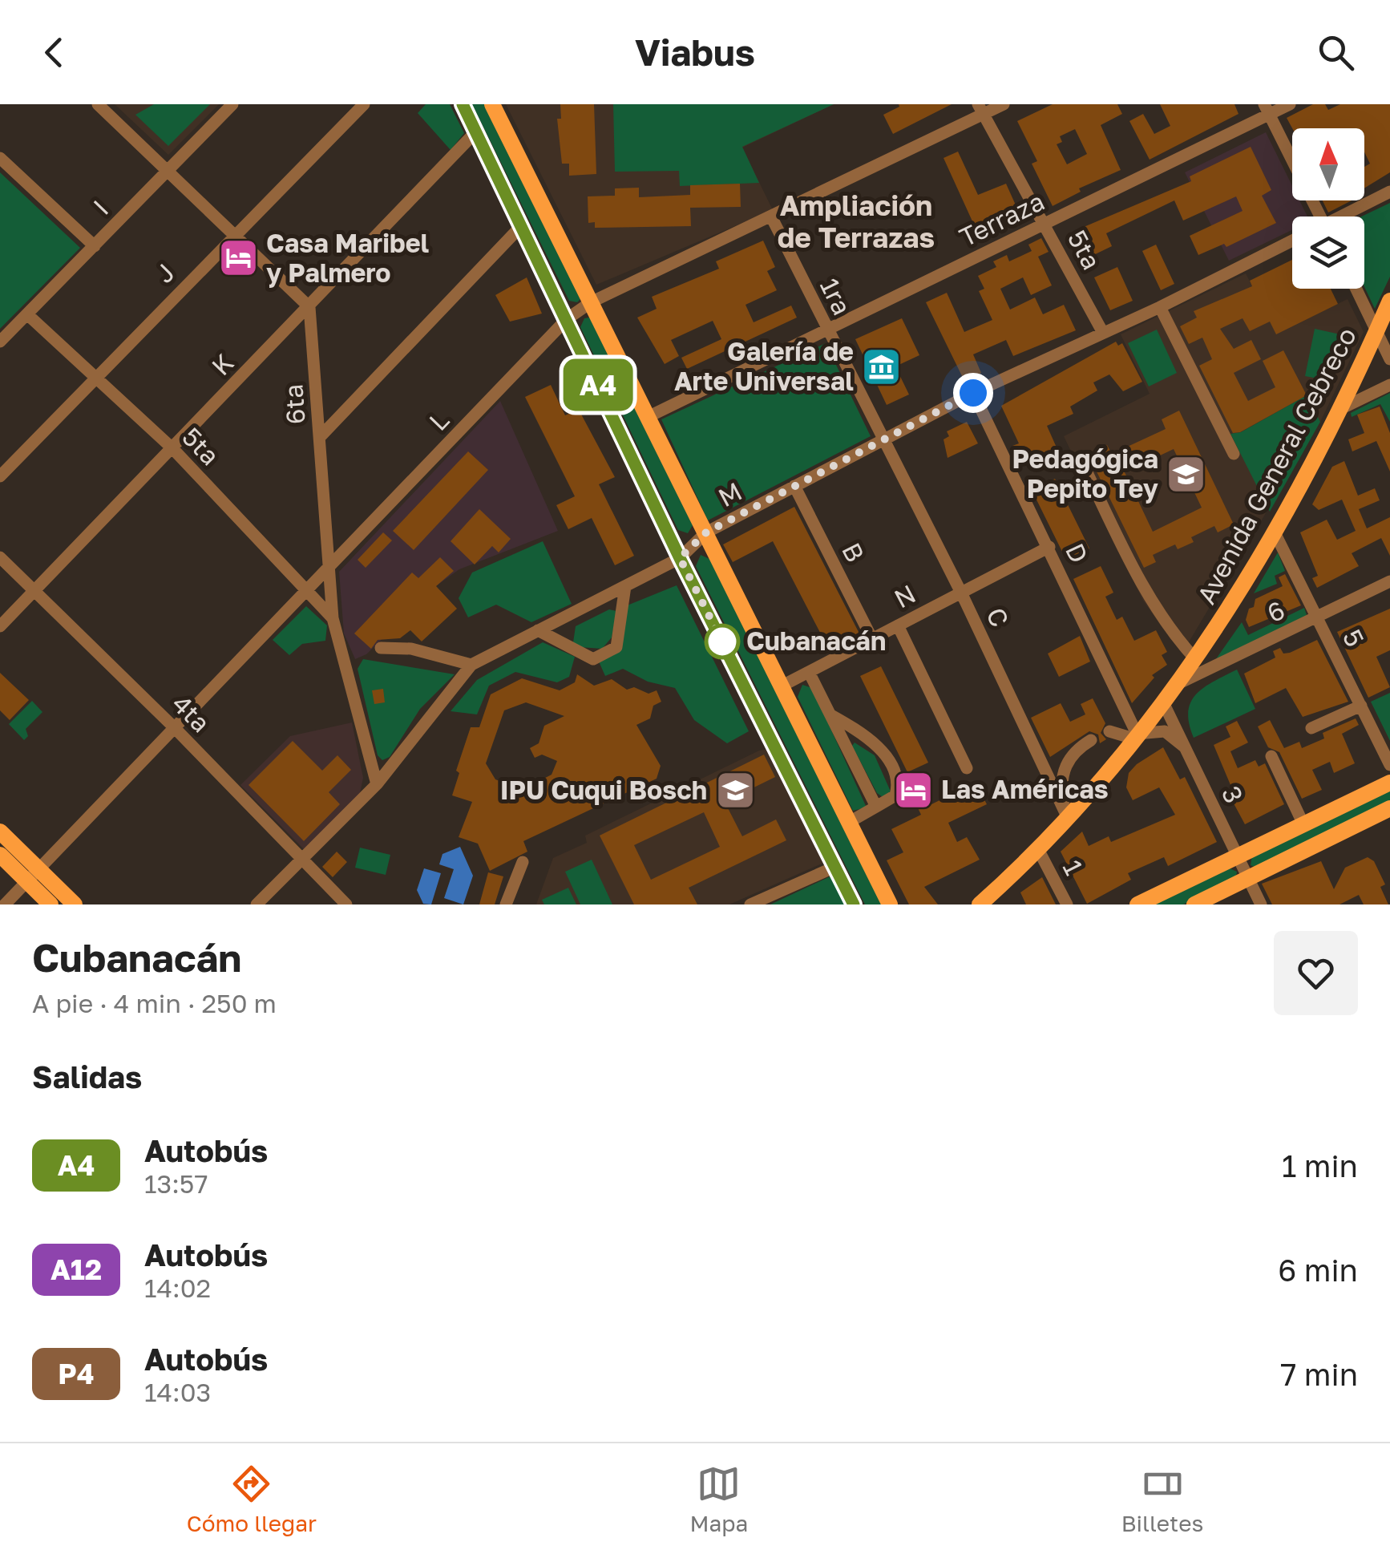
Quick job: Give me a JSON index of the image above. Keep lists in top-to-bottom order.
{
  "streets": {
    "main road": ["Avenida General Cebreco"],
    "street": [
      "I",
      "Terraza",
      "5ta",
      "J",
      "1ra",
      "K",
      "6ta",
      "L",
      "M",
      "B",
      "D",
      "N",
      "6",
      "C",
      "5",
      "4ta",
      "3",
      "1"
    ]
  },
  "crossings": [
    ["I", "5ta"],
    ["Terraza", "5ta"],
    ["Terraza", "1ra"],
    ["5ta", "J"],
    ["5ta", "K"],
    ["5ta", "6ta"],
    ["5ta", "L"],
    ["5ta", "M"],
    ["1ra", "L"],
    ["1ra", "M"],
    ["1ra", "C"],
    ["K", "6ta"],
    ["K", "4ta"],
    ["6ta", "L"],
    ["6ta", "M"],
    ["L", "4ta"],
    ["Avenida General Cebreco", "D"],
    ["Avenida General Cebreco", "6"],
    ["Avenida General Cebreco", "C"],
    ["Avenida General Cebreco", "5"],
    ["Avenida General Cebreco", "3"],
    ["Avenida General Cebreco", "1"],
    ["M", "B"],
    ["M", "D"],
    ["M", "C"],
    ["M", "4ta"],
    ["B", "N"],
    ["D", "N"],
    ["N", "C"],
    ["6", "5"]
  ],
  "districts": ["Ampliación de Terrazas"],
  "places": {
    "hotel": ["Casa Maribel y Palmero", "Las Américas"],
    "museum": ["Galería de Arte Universal"],
    "school or university": ["Pedagógica Pepito Tey", "IPU Cuqui Bosch"],
    "other": ["Cubanacán"]
  },
  "lines": ["bus line A4"],
  "north": "top",
  "page": {
    "header": "Viabus",
    "on_map": "A4",
    "heading": [
      ["Cubanacán", "A pie · 4 min · 250 m"],
      "Salidas"
    ],
    "list": [
      {
        "mark": "A4",
        "name": "Autobús",
        "note": "13:57",
        "value": "1 min"
      },
      {
        "mark": "A12",
        "name": "Autobús",
        "note": "14:02",
        "value": "6 min"
      },
      {
        "mark": "P4",
        "name": "Autobús",
        "note": "14:03",
        "value": "7 min"
      }
    ],
    "tabs": ["Cómo llegar", "Mapa", "Billetes"]
  }
}
